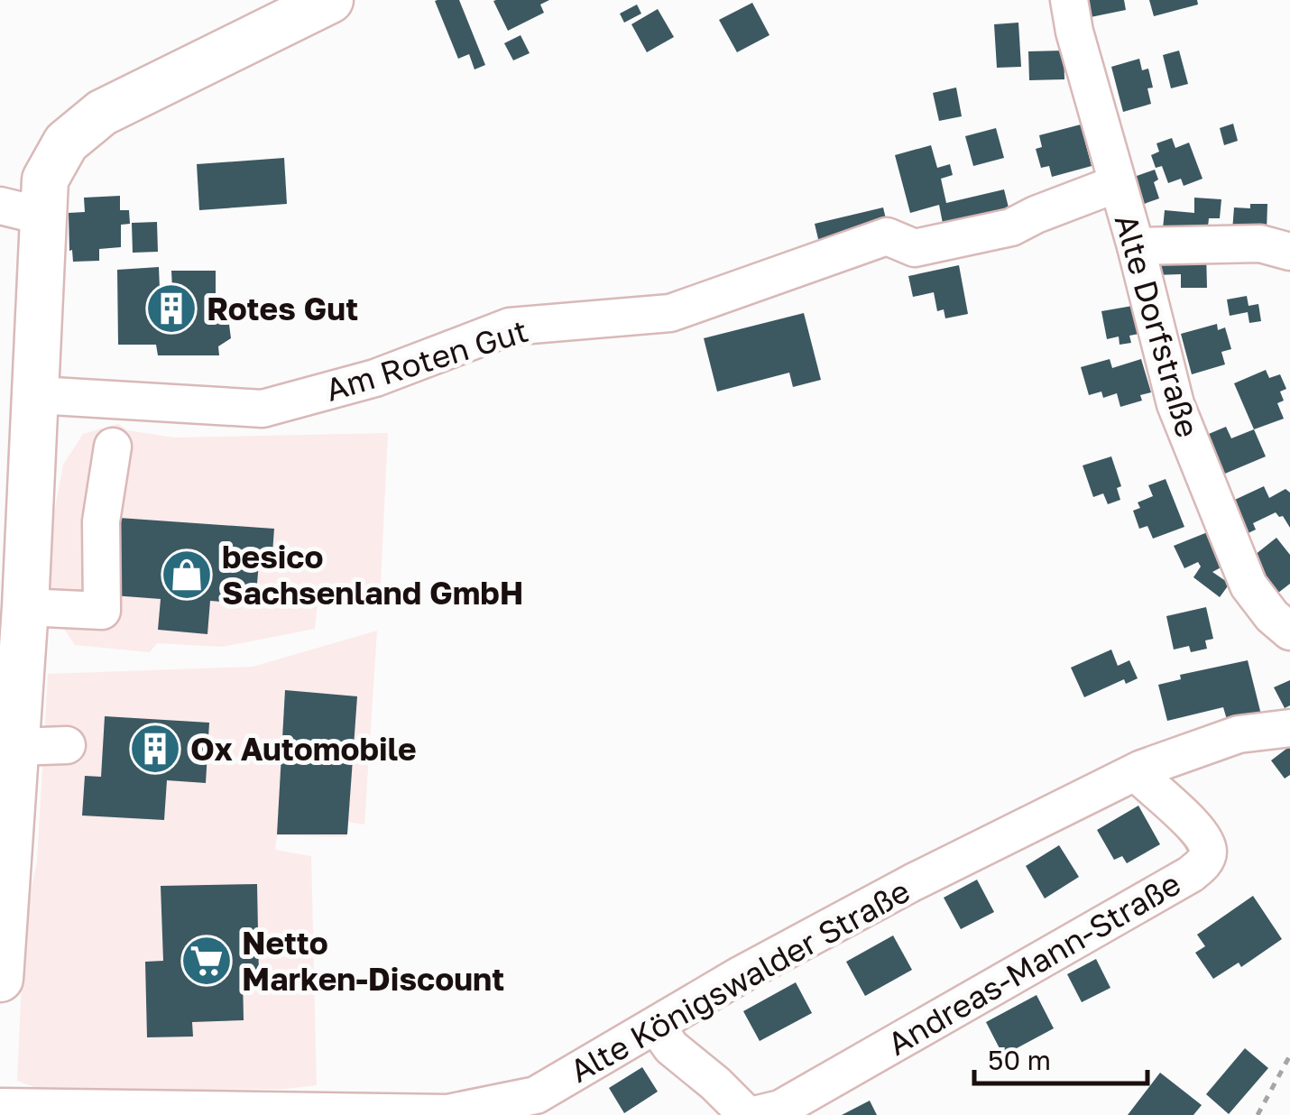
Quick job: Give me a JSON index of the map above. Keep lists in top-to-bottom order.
{
  "streets": {
    "street": [
      "Alte Dorfstraße",
      "Am Roten Gut",
      "Andreas-Mann-Straße",
      "Alte Königswalder Straße"
    ]
  },
  "crossings": [
    ["Alte Dorfstraße", "Am Roten Gut"],
    ["Andreas-Mann-Straße", "Alte Königswalder Straße"]
  ],
  "places": {
    "building": ["Rotes Gut", "Ox Automobile"],
    "shop": ["besico Sachsenland GmbH"],
    "supermarket": ["Netto Marken-Discount"]
  },
  "scale_bar": "50 m"
}
